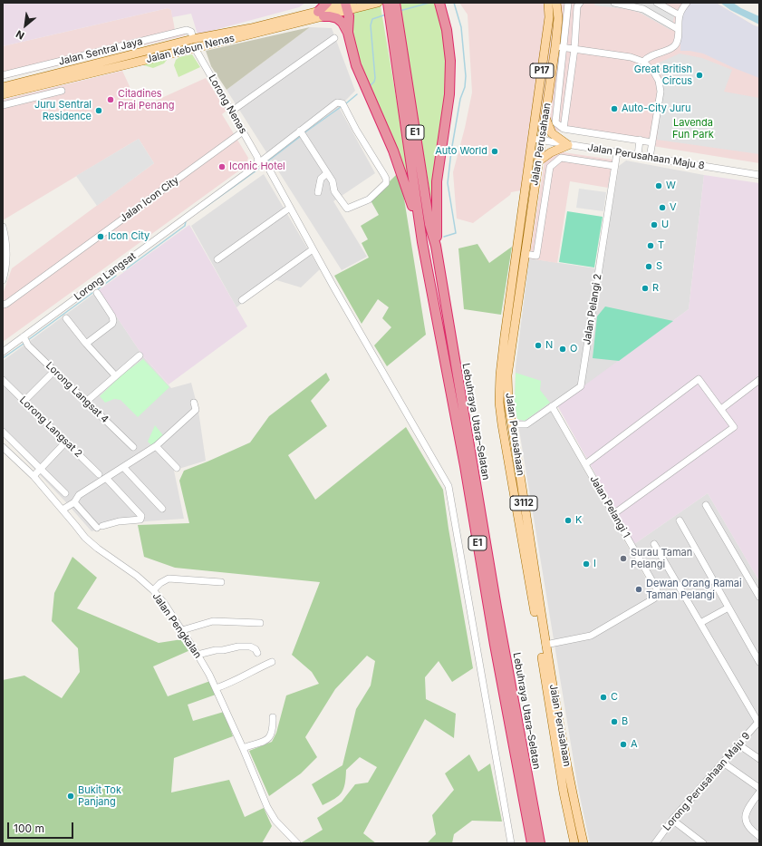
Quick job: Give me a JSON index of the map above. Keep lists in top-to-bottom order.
{
  "streets": {
    "highway": ["E1", "Lebuhraya Utara–Selatan"],
    "main road": [
      "Jalan Kebun Nenas",
      "P17",
      "Jalan Perusahaan",
      "3112"
    ],
    "street": [
      "Jalan Sentral Jaya",
      "Lorong Nenas",
      "Jalan Perusahaan Maju 8",
      "Jalan Icon City",
      "Lorong Langsat",
      "Jalan Pelangi 2",
      "Lorong Langsat 4",
      "Lorong Langsat 2",
      "Jalan Pelangi 1",
      "Jalan Pengkalan",
      "Lorong Perusahaan Maju 9"
    ]
  },
  "crossings": [
    ["Jalan Kebun Nenas", "Jalan Sentral Jaya"],
    ["Jalan Kebun Nenas", "Lorong Nenas"],
    ["Lorong Nenas", "Jalan Icon City"],
    ["Lorong Nenas", "Lorong Langsat"],
    ["Jalan Perusahaan", "Jalan Perusahaan Maju 8"],
    ["Jalan Perusahaan", "Jalan Pelangi 2"],
    ["Jalan Perusahaan", "Jalan Pelangi 1"],
    ["Jalan Perusahaan Maju 8", "Jalan Pelangi 2"],
    ["Lorong Langsat", "Lorong Langsat 4"],
    ["Jalan Pelangi 2", "Jalan Pelangi 1"]
  ],
  "parks": ["Lavenda Fun Park"],
  "places": [
    "Great British Circus",
    "Citadines Prai Penang",
    "Auto-City Juru",
    "Juru Sentral Residence",
    "Auto World",
    "Iconic Hotel",
    "W",
    "V",
    "U",
    "Icon City",
    "T",
    "S",
    "R",
    "N",
    "O",
    "K",
    "Surau Taman Pelangi",
    "I",
    "Dewan Orang Ramai Taman Pelangi",
    "C",
    "B",
    "A",
    "Bukit Tok Panjang"
  ],
  "scale_bar": "100 m",
  "north": "bottom left"
}
